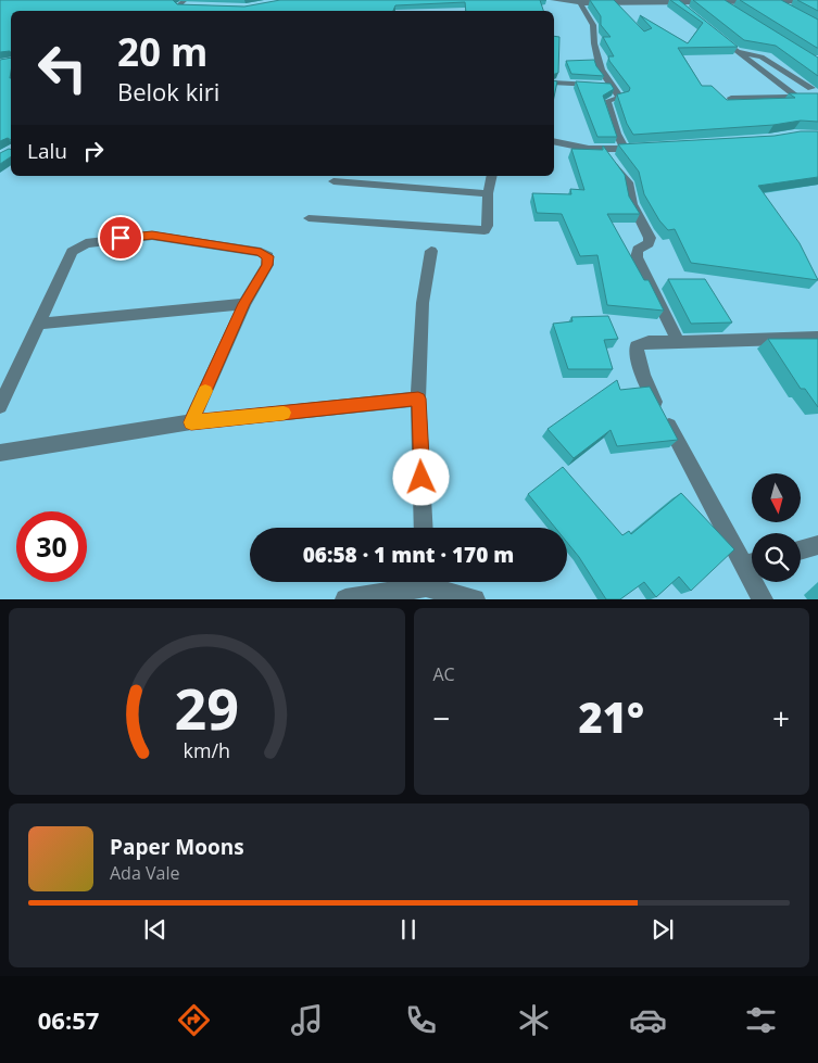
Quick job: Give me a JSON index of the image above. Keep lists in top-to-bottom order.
{
  "north": "bottom",
  "page": {
    "turn": ["20 m", "Belok kiri"],
    "then": "Lalu",
    "limit": "30",
    "trip": "06:58 · 1 mnt · 170 m",
    "tile": "AC",
    "heat": ["−", "21°", "+"],
    "song": ["Paper Moons", "Ada Vale"],
    "tabs": "06:57",
    "gauge": ["29", "km/h"]
  }
}
